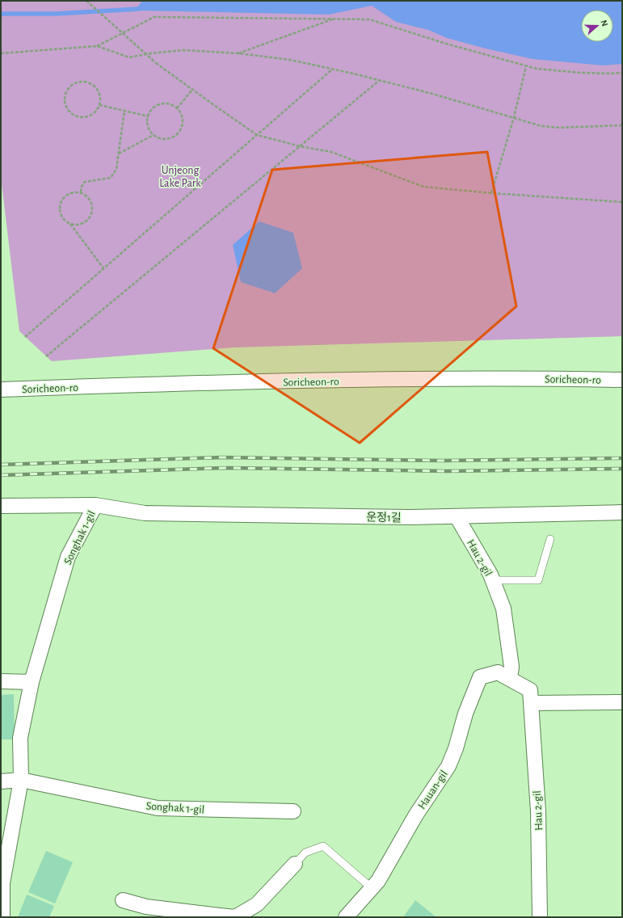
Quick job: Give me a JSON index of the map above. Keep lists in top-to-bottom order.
{
  "streets": {
    "street": [
      "Soricheon-ro",
      "운정1길",
      "Songhak 1-gil",
      "Hau 2-gil",
      "Hauan-gil"
    ]
  },
  "crossings": [
    ["운정1길", "Songhak 1-gil"],
    ["운정1길", "Hau 2-gil"],
    ["Hau 2-gil", "Hauan-gil"]
  ],
  "parks": ["Unjeong Lake Park"],
  "north": "right"
}
